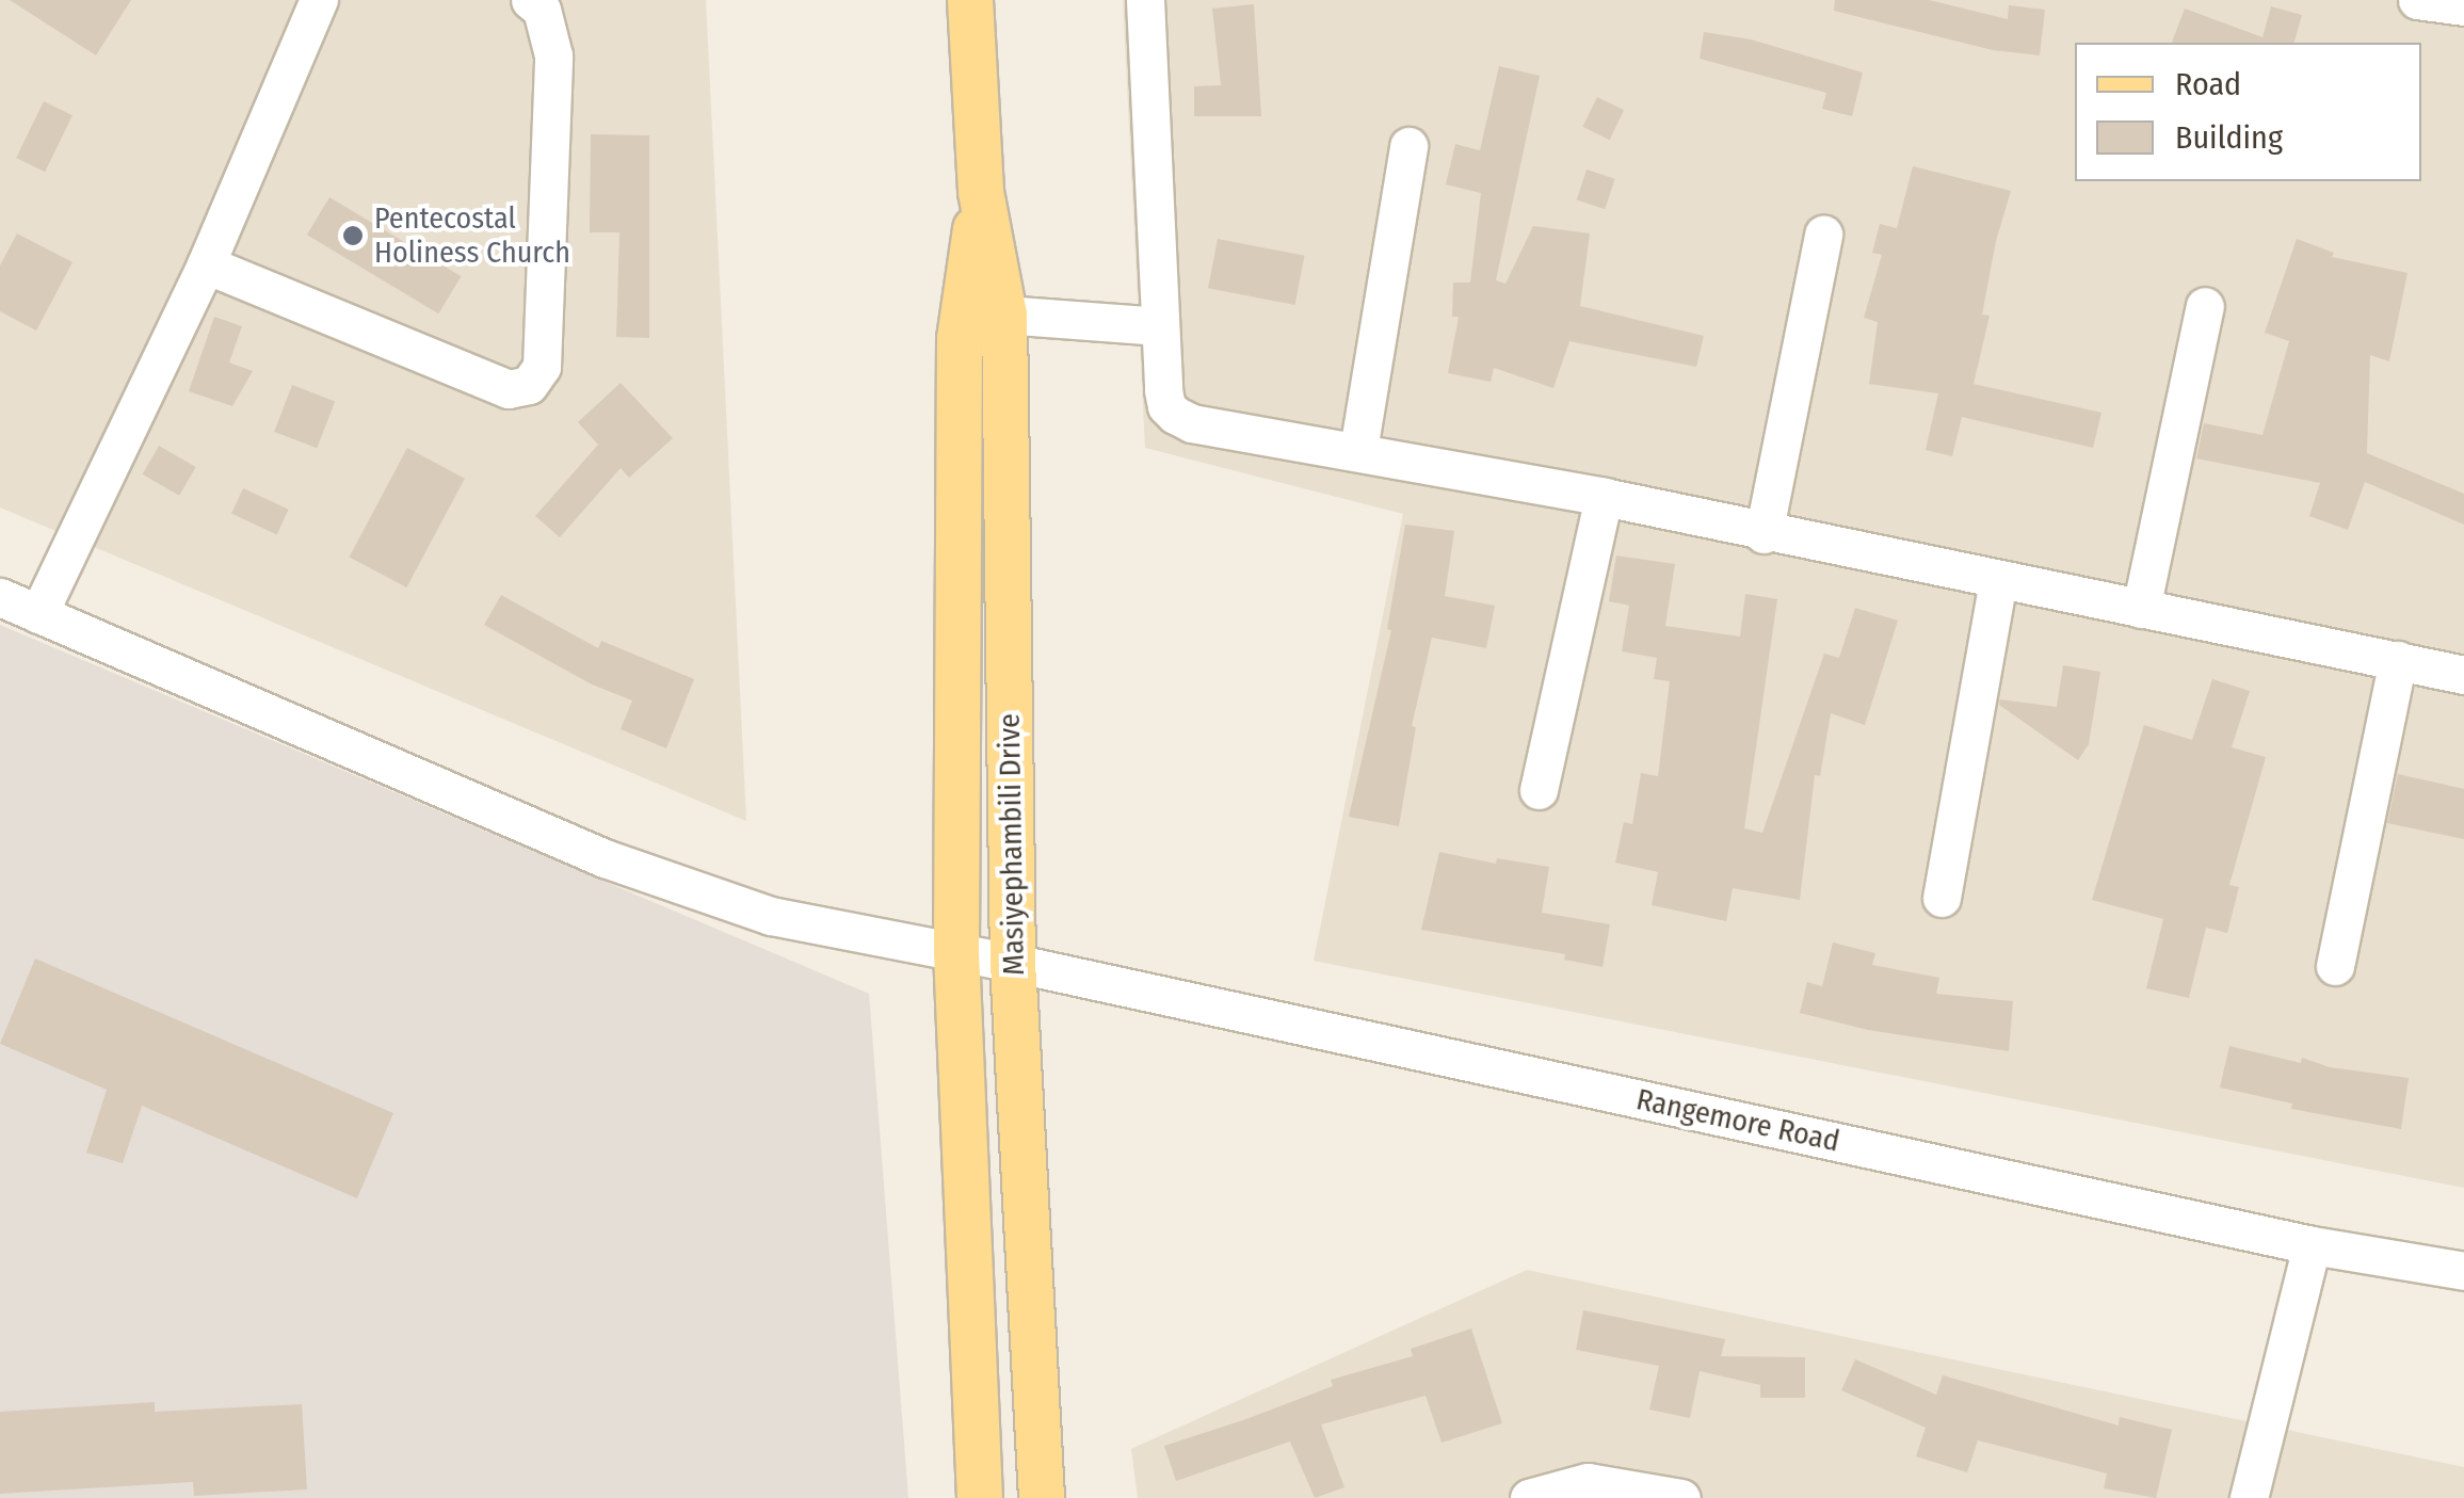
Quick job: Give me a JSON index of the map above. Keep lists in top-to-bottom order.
{
  "streets": {
    "main road": ["Masiyephambili Drive"],
    "street": ["Rangemore Road"]
  },
  "crossings": [
    ["Masiyephambili Drive", "Rangemore Road"]
  ],
  "places": ["Pentecostal Holiness Church"],
  "legend": ["Road", "Building"]
}
